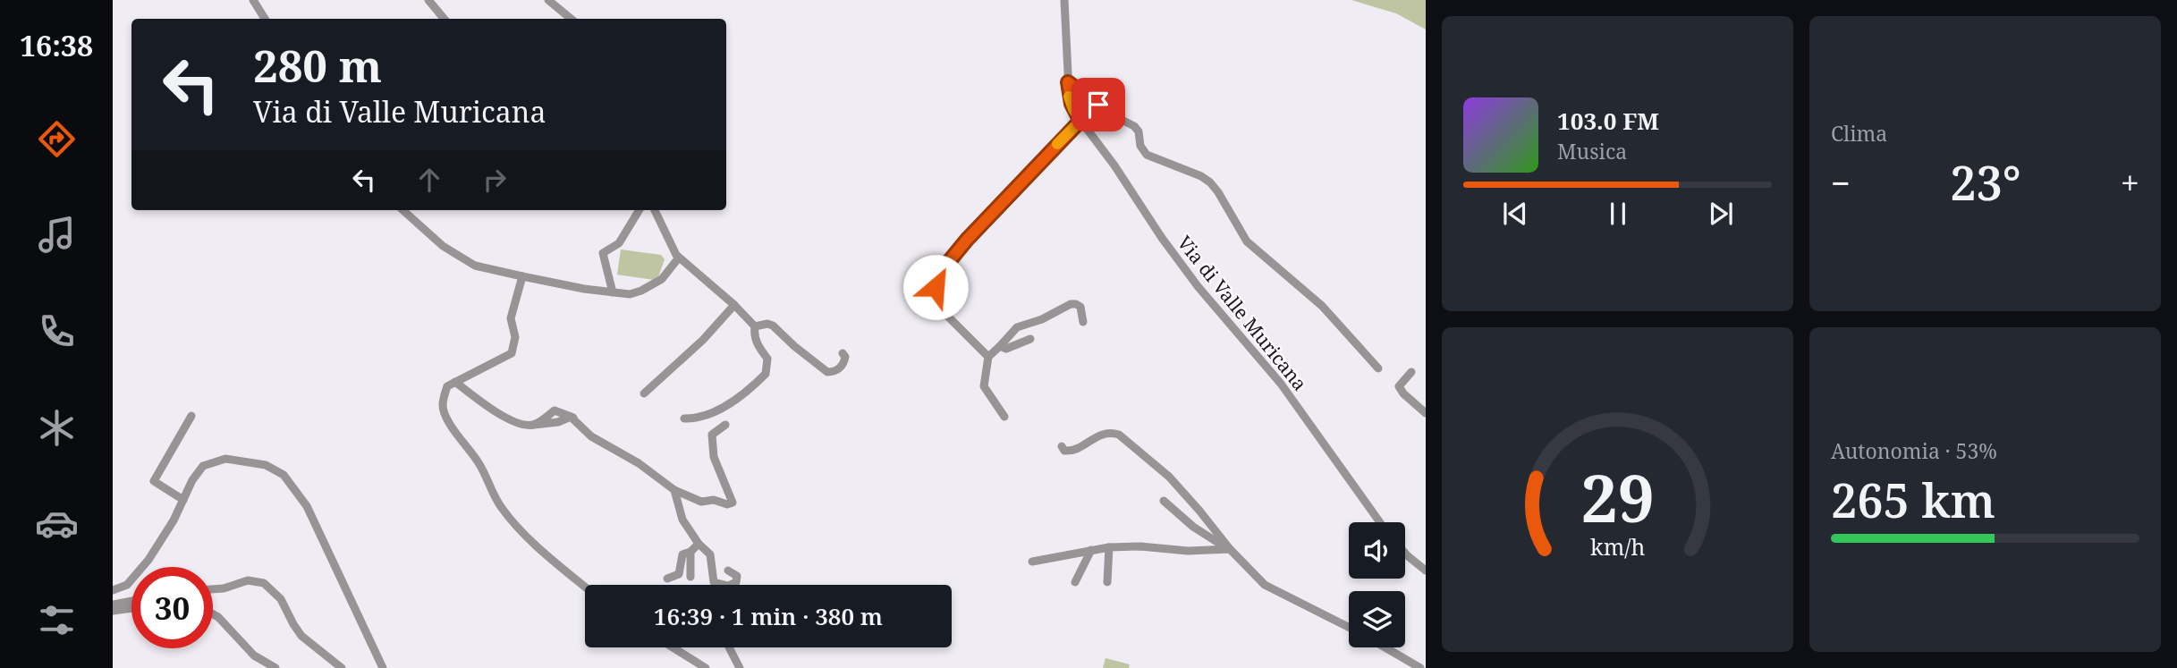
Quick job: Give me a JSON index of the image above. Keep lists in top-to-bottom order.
{
  "streets": {
    "street": ["Via di Valle Muricana"]
  },
  "page": {
    "tabs": "16:38",
    "tile": [
      "Clima",
      ["Autonomia · 53%", "265 km"]
    ],
    "turn": ["280 m", "Via di Valle Muricana"],
    "song": ["103.0 FM", "Musica"],
    "heat": ["−", "23°", "+"],
    "limit": "30",
    "trip": "16:39 · 1 min · 380 m",
    "gauge": ["29", "km/h"]
  }
}
